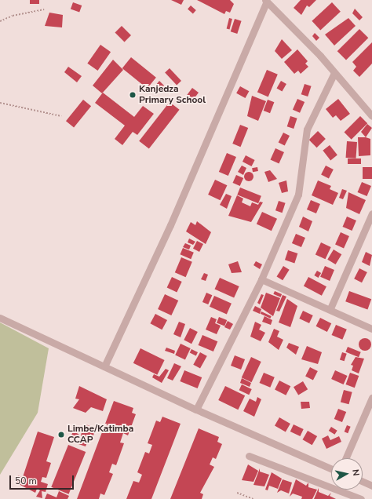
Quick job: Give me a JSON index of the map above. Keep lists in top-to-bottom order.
{
  "places": ["Kanjedza Primary School", "Limbe/Katimba CCAP"],
  "scale_bar": "50 m",
  "north": "right"
}
